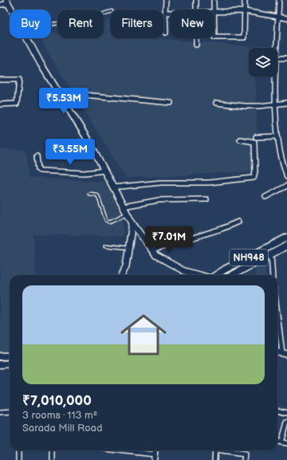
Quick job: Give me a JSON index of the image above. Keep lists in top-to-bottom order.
{
  "streets": {
    "highway": ["NH948"]
  },
  "page": {
    "chip": [
      "Buy",
      "Rent",
      "Filters",
      "New"
    ],
    "price": ["₹5.53M", "₹3.55M", "₹7.01M"],
    "list": [
      {
        "name": "₹7,010,000",
        "note": "3 rooms · 113 m² · Sarada Mill Road"
      }
    ]
  }
}
